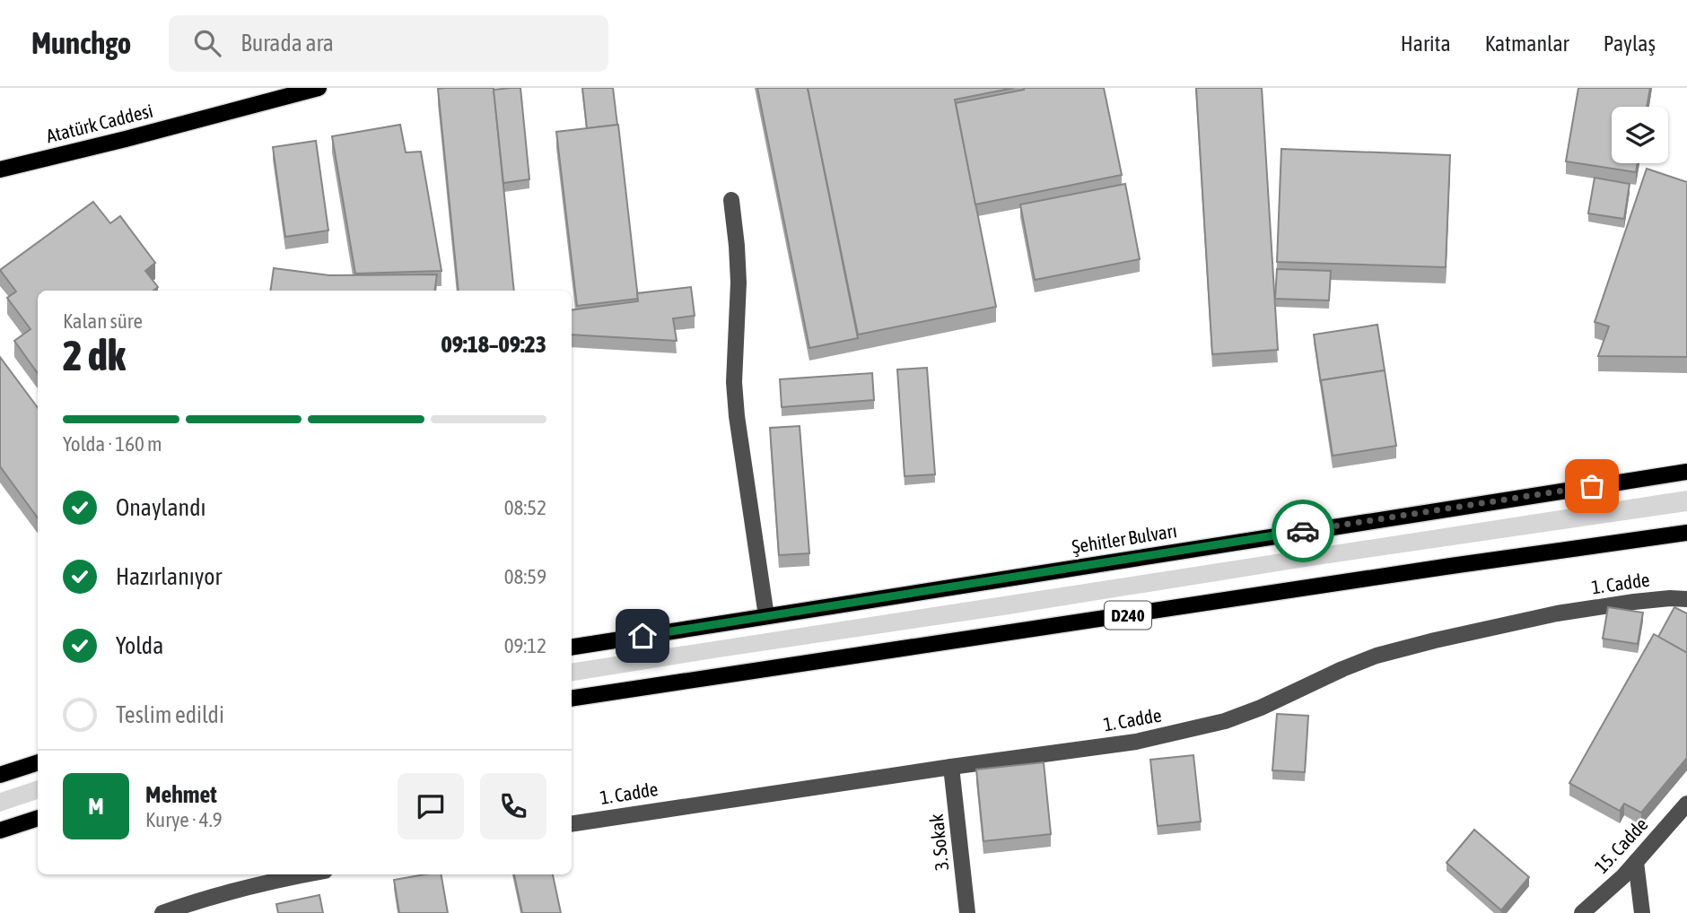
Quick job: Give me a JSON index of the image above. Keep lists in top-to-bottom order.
{
  "streets": {
    "main road": ["Atatürk Caddesi", "Şehitler Bulvarı", "D240"],
    "street": ["1. Cadde", "3. Sokak", "15. Cadde"]
  },
  "crossings": [
    ["1. Cadde", "3. Sokak"]
  ],
  "page": {
    "header": "Munchgo",
    "search": "Burada ara",
    "nav": ["Harita", "Katmanlar", "Paylaş"],
    "heading": ["2 dk", "Kalan süre", "09:18–09:23"],
    "panel": ["Mehmet", "Kurye · 4.9"],
    "bar": "Yolda · 160 m",
    "list": [
      ["Onaylandı", "08:52"],
      ["Hazırlanıyor", "08:59"],
      ["Yolda", "09:12"],
      "Teslim edildi"
    ],
    "round": "M"
  }
}
